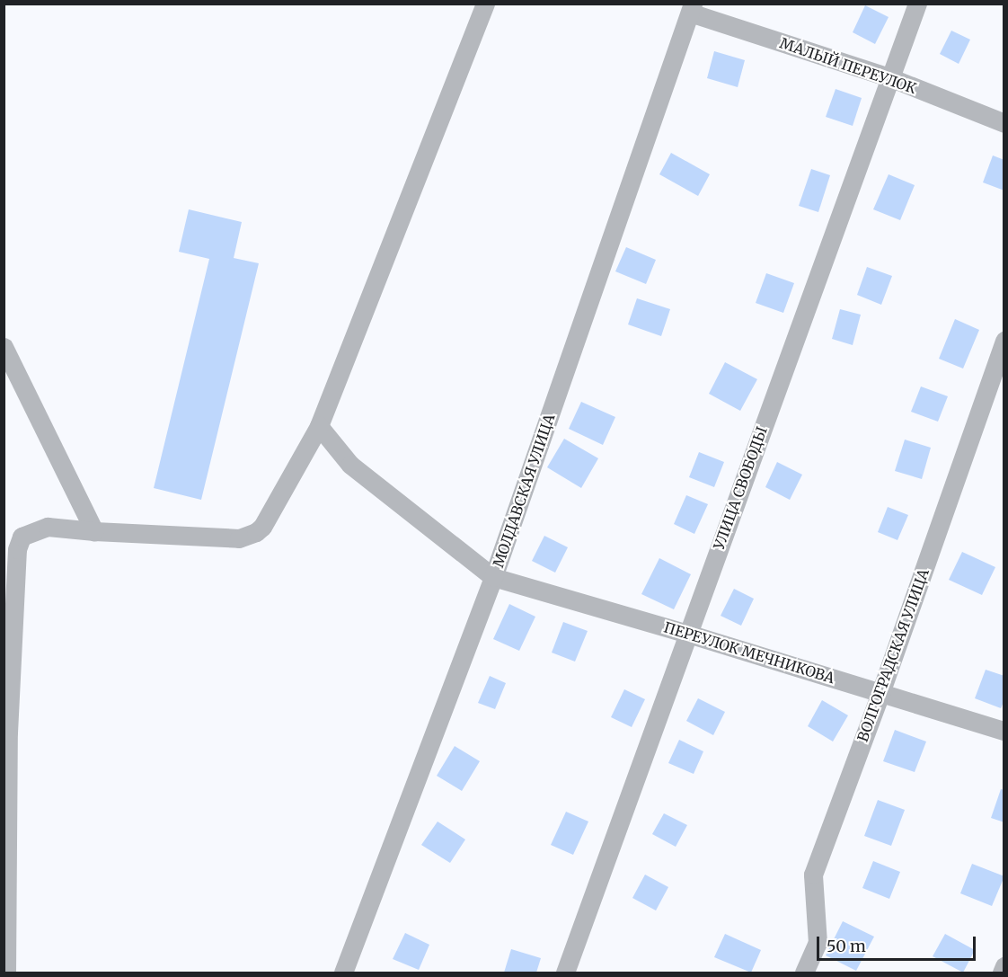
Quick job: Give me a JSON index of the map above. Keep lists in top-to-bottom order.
{
  "streets": {
    "street": [
      "МАЛЫЙ ПЕРЕУЛОК",
      "УЛИЦА СВОБОДЫ",
      "МОЛДАВСКАЯ УЛИЦА",
      "ПЕРЕУЛОК МЕЧНИКОВА",
      "ВОЛГОГРАДСКАЯ УЛИЦА"
    ]
  },
  "crossings": [
    ["МАЛЫЙ ПЕРЕУЛОК", "УЛИЦА СВОБОДЫ"],
    ["МАЛЫЙ ПЕРЕУЛОК", "МОЛДАВСКАЯ УЛИЦА"],
    ["УЛИЦА СВОБОДЫ", "ПЕРЕУЛОК МЕЧНИКОВА"],
    ["МОЛДАВСКАЯ УЛИЦА", "ПЕРЕУЛОК МЕЧНИКОВА"],
    ["ПЕРЕУЛОК МЕЧНИКОВА", "ВОЛГОГРАДСКАЯ УЛИЦА"]
  ],
  "scale_bar": "50 m"
}
